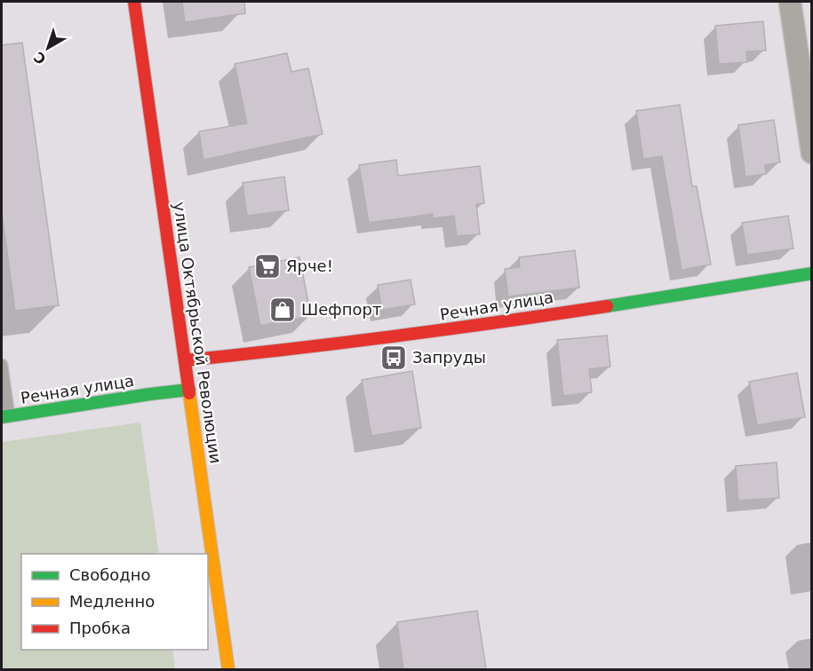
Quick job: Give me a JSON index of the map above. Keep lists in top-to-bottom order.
{
  "streets": {
    "street": ["Речная улица", "улица Октябрьской Революции"]
  },
  "crossings": [
    ["Речная улица", "улица Октябрьской Революции"]
  ],
  "places": {
    "supermarket": ["Ярче!"],
    "shop": ["Шефпорт"],
    "bus stop": ["Запруды"]
  },
  "legend": ["Свободно", "Медленно", "Пробка"],
  "north": "bottom left"
}
